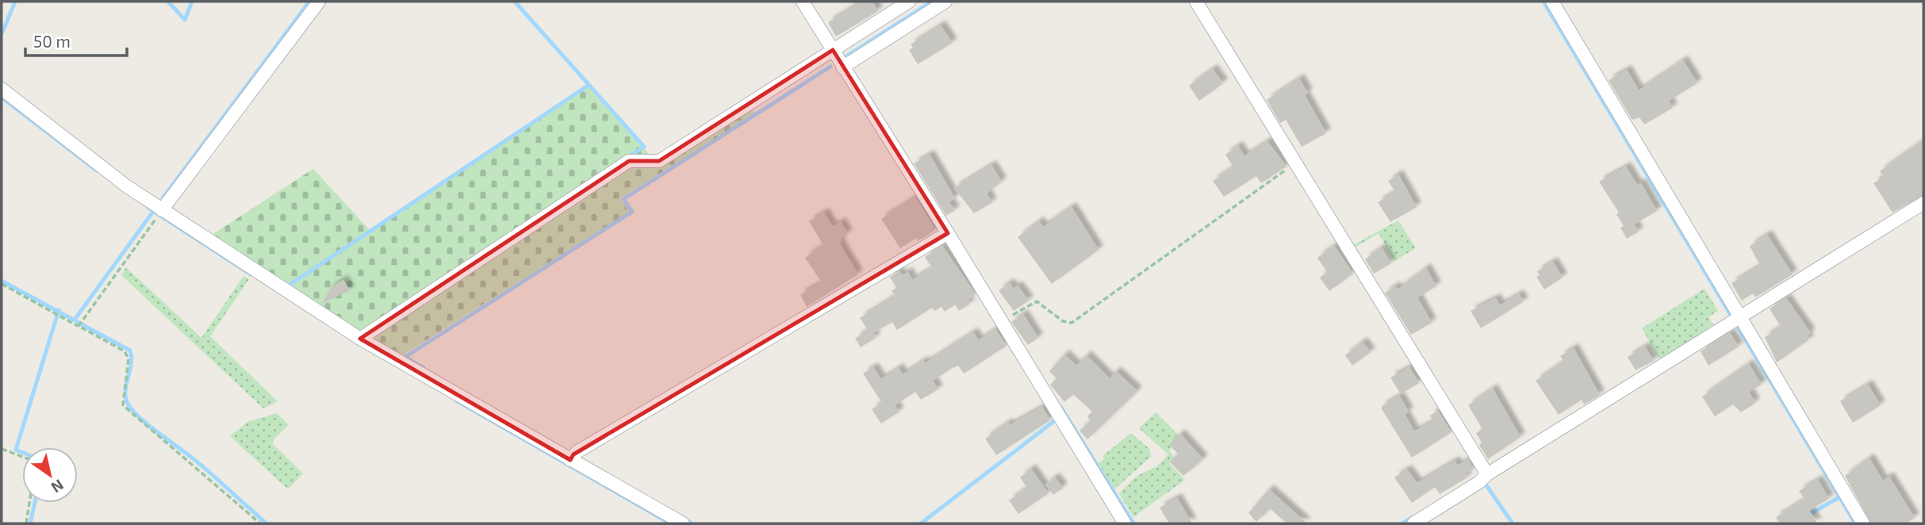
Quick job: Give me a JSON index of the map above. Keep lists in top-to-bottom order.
{
  "scale_bar": "50 m",
  "north": "bottom right"
}
